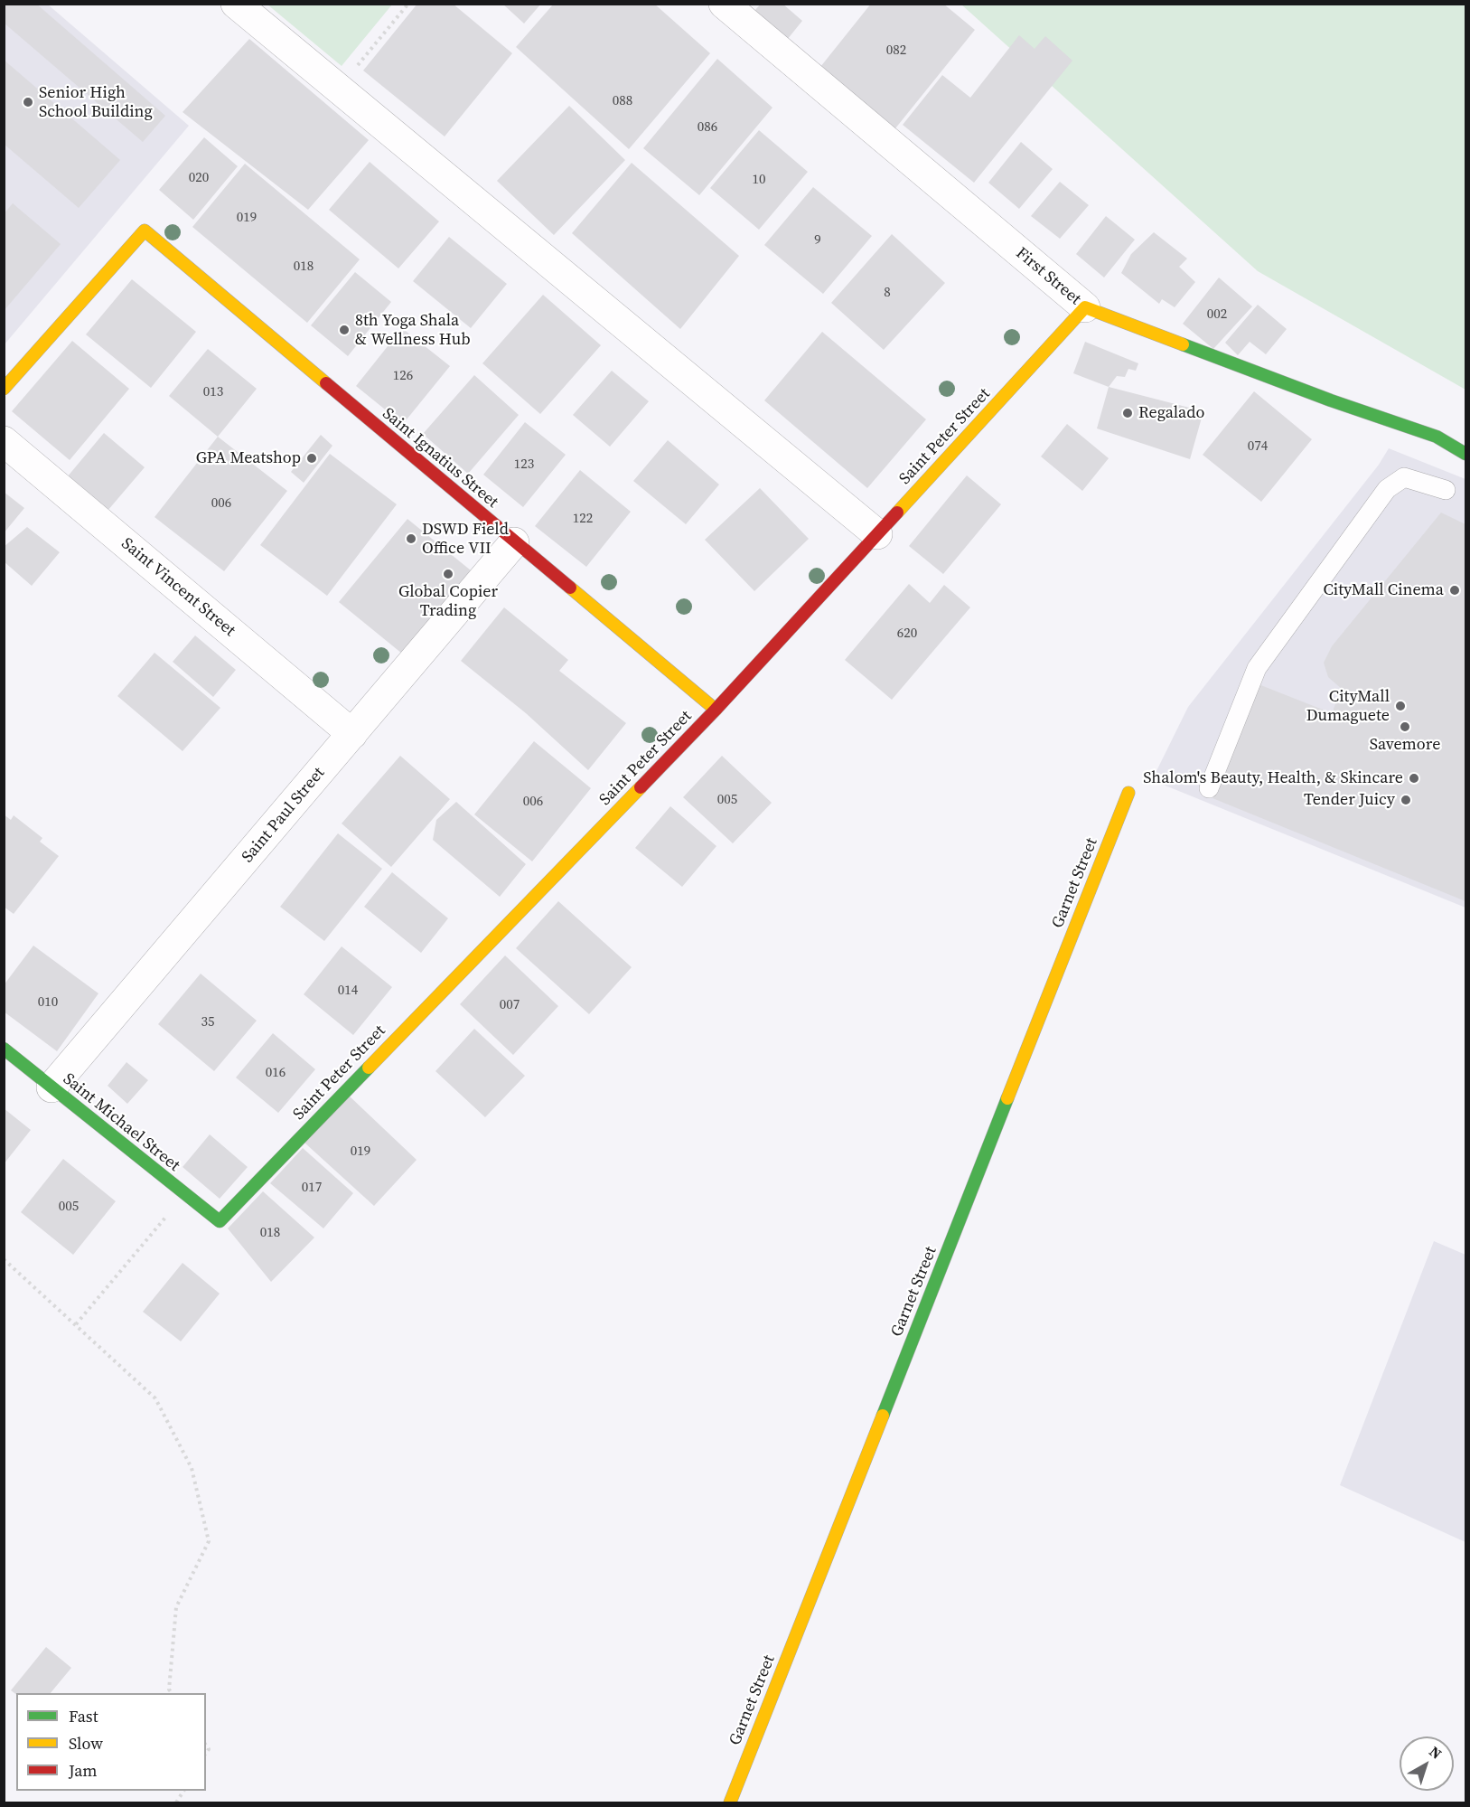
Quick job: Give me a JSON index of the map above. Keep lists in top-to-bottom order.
{
  "streets": {
    "street": [
      "First Street",
      "Saint Peter Street",
      "Saint Ignatius Street",
      "Saint Vincent Street",
      "Saint Paul Street",
      "Garnet Street",
      "Saint Michael Street"
    ]
  },
  "crossings": [
    ["First Street", "Saint Peter Street"],
    ["Saint Peter Street", "Saint Ignatius Street"],
    ["Saint Peter Street", "Saint Michael Street"],
    ["Saint Ignatius Street", "Saint Paul Street"],
    ["Saint Vincent Street", "Saint Paul Street"],
    ["Saint Paul Street", "Saint Michael Street"]
  ],
  "places": [
    "Senior High School Building",
    "8th Yoga Shala & Wellness Hub",
    "Regalado",
    "GPA Meatshop",
    "DSWD Field Office VII",
    "Global Copier Trading",
    "CityMall Cinema",
    "CityMall Dumaguete",
    "Savemore",
    "Shalom's Beauty, Health, & Skincare",
    "Tender Juicy"
  ],
  "house_numbers": [
    "082",
    "088",
    "086",
    "020",
    "10",
    "019",
    "9",
    "018",
    "8",
    "002",
    "126",
    "013",
    "074",
    "123",
    "006",
    "122",
    "620",
    "005",
    "006",
    "014",
    "010",
    "007",
    "35",
    "016",
    "019",
    "017",
    "005",
    "018"
  ],
  "legend": ["Fast", "Slow", "Jam"],
  "north": "top right"
}
